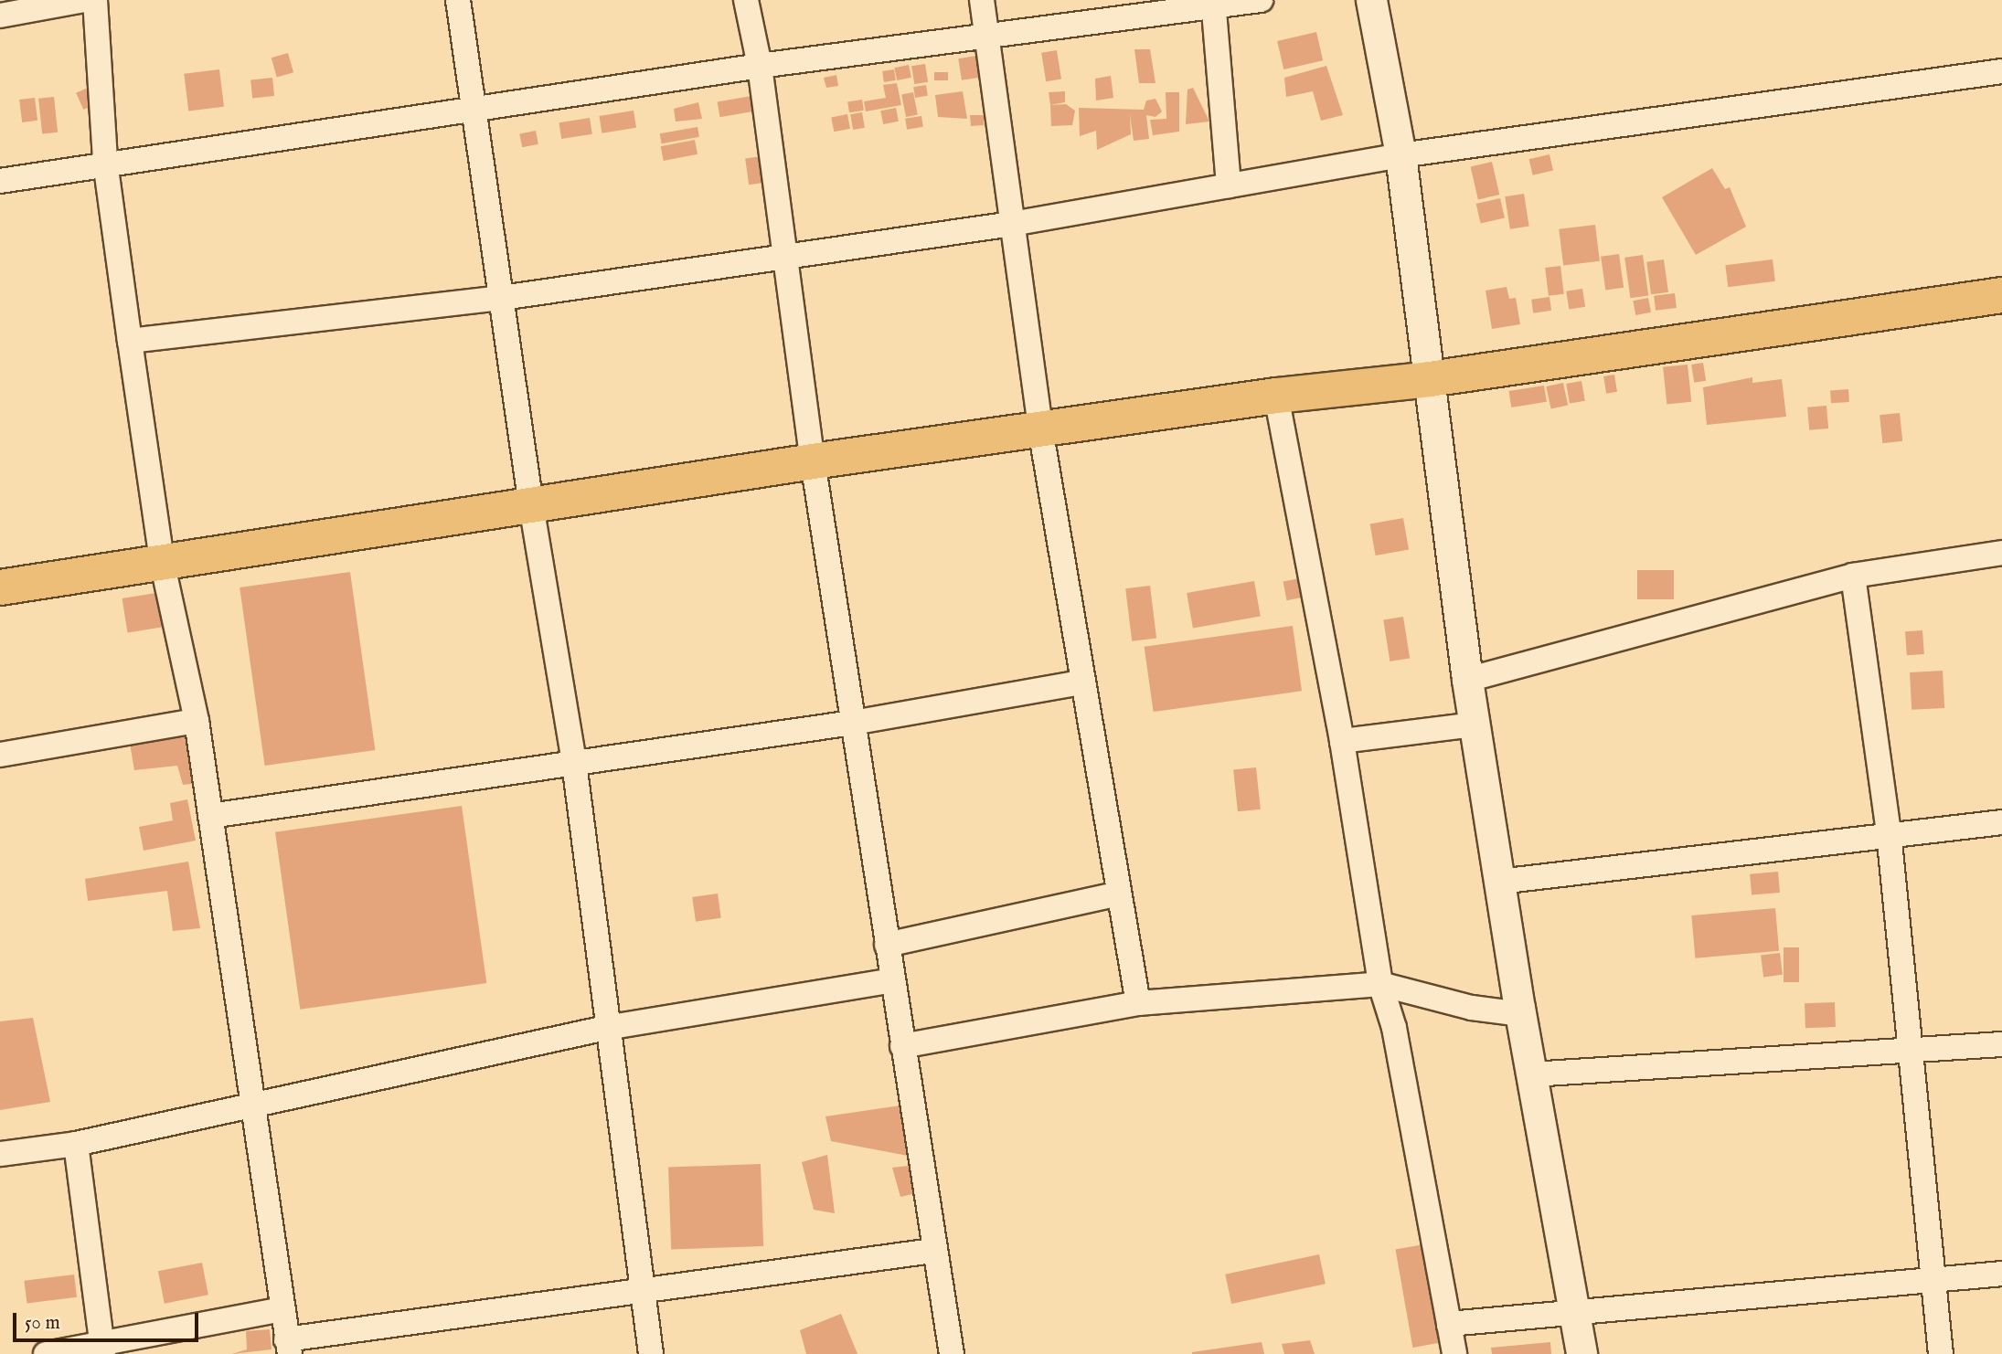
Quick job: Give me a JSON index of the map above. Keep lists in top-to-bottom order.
{
  "scale_bar": "50 m"
}
